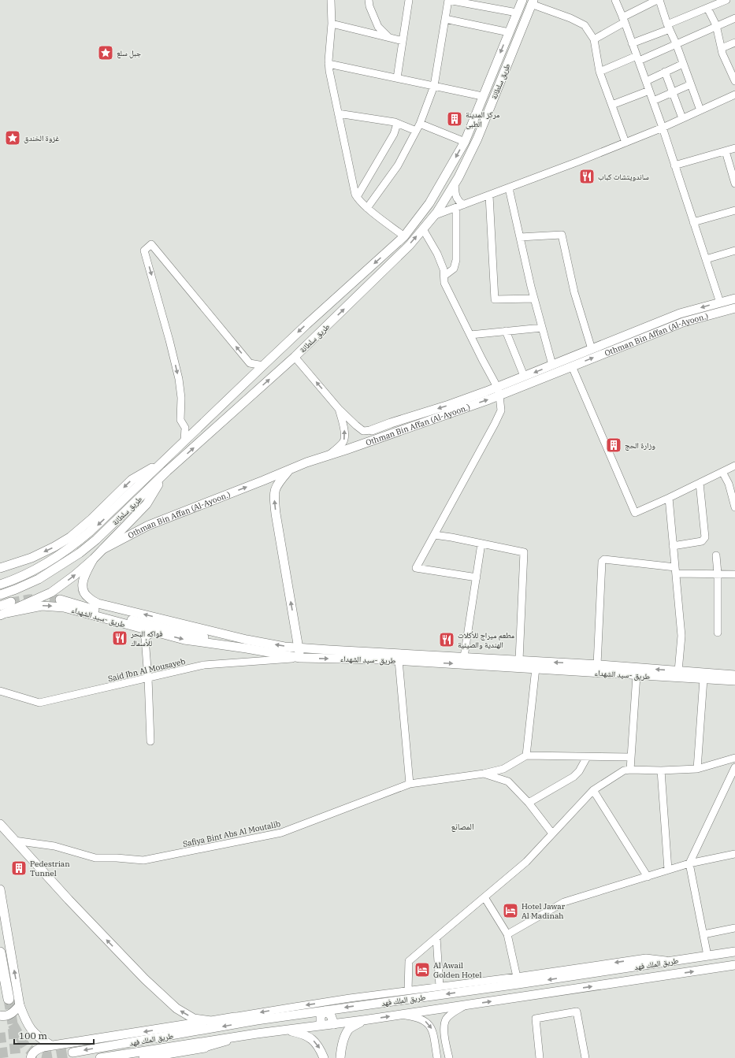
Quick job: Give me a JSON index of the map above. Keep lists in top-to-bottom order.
{
  "streets": {
    "main road": [
      "طريق سلطانة",
      "Othman Bin Affan (Al-Ayoon.)",
      "طريق -سيد الشهداء",
      "طريق الملك فهد"
    ],
    "street": ["Said Ibn Al Mousayeb", "Safiya Bint Abs Al Moutalib"]
  },
  "crossings": [
    ["طريق -سيد الشهداء", "Said Ibn Al Mousayeb"]
  ],
  "districts": ["المصانع"],
  "places": {
    "place": ["جبل سلع", "غزوة الخندق"],
    "building": ["مرکز المدینة الطبی", "وزارة الحج", "Pedestrian Tunnel"],
    "restaurant": ["ساندويتشات كباب", "فواكه البحر للأسماك", "مطعم ميراج للأكلات الهندية والصينية"],
    "hotel": ["Hotel Jawar Al Madinah", "Al Awail Golden Hotel"]
  },
  "scale_bar": "100 m"
}
